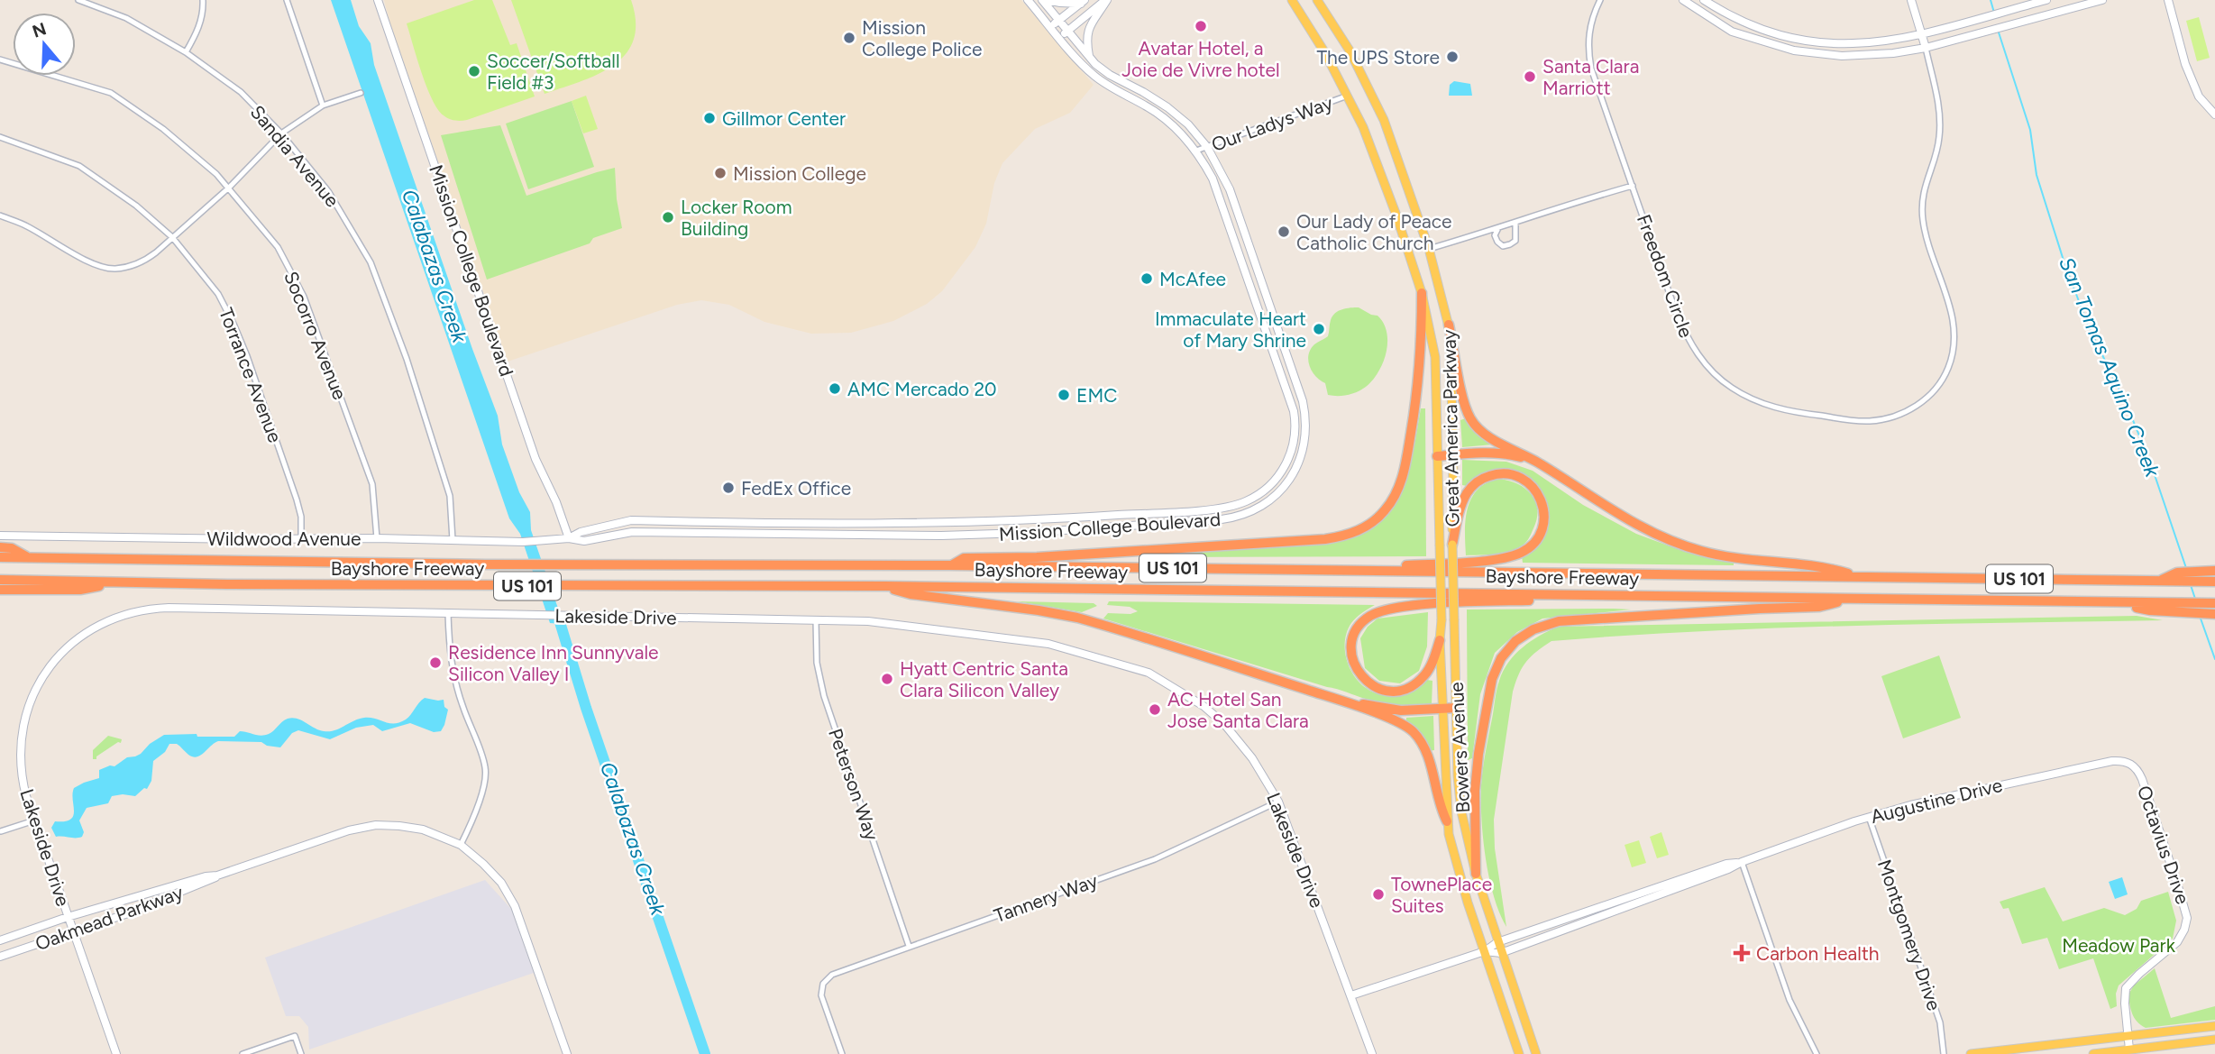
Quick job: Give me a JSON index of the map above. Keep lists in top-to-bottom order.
{
  "streets": {
    "highway": ["Bayshore Freeway", "US 101"],
    "main road": ["Great America Parkway", "Bowers Avenue"],
    "street": [
      "Our Ladys Way",
      "Sandia Avenue",
      "Mission College Boulevard",
      "Freedom Circle",
      "Socorro Avenue",
      "Torrance Avenue",
      "Wildwood Avenue",
      "Lakeside Drive",
      "Peterson Way",
      "Augustine Drive",
      "Octavius Drive",
      "Tannery Way",
      "Oakmead Parkway",
      "Montgomery Drive"
    ]
  },
  "crossings": [
    ["Our Ladys Way", "Mission College Boulevard"],
    ["Our Ladys Way", "Great America Parkway"],
    ["Sandia Avenue", "Wildwood Avenue"],
    ["Mission College Boulevard", "Wildwood Avenue"],
    ["Socorro Avenue", "Wildwood Avenue"],
    ["Torrance Avenue", "Wildwood Avenue"],
    ["Great America Parkway", "Bowers Avenue"],
    ["Lakeside Drive", "Peterson Way"],
    ["Lakeside Drive", "Augustine Drive"],
    ["Lakeside Drive", "Tannery Way"],
    ["Lakeside Drive", "Oakmead Parkway"],
    ["Bowers Avenue", "Augustine Drive"],
    ["Peterson Way", "Tannery Way"],
    ["Augustine Drive", "Octavius Drive"],
    ["Augustine Drive", "Montgomery Drive"]
  ],
  "water": ["Calabazas Creek", "San Tomas Aquino Creek"],
  "parks": ["Meadow Park"],
  "places": {
    "other": [
      "Avatar Hotel, a Joie de Vivre hotel",
      "Mission College Police",
      "The UPS Store",
      "Soccer/Softball Field #3",
      "Santa Clara Marriott",
      "Gillmor Center",
      "Mission College",
      "Locker Room Building",
      "Our Lady of Peace Catholic Church",
      "McAfee",
      "Immaculate Heart of Mary Shrine",
      "AMC Mercado 20",
      "EMC",
      "FedEx Office",
      "Residence Inn Sunnyvale Silicon Valley I",
      "Hyatt Centric Santa Clara Silicon Valley",
      "AC Hotel San Jose Santa Clara",
      "TownePlace Suites"
    ],
    "health": ["Carbon Health"]
  },
  "north": "top"
}
